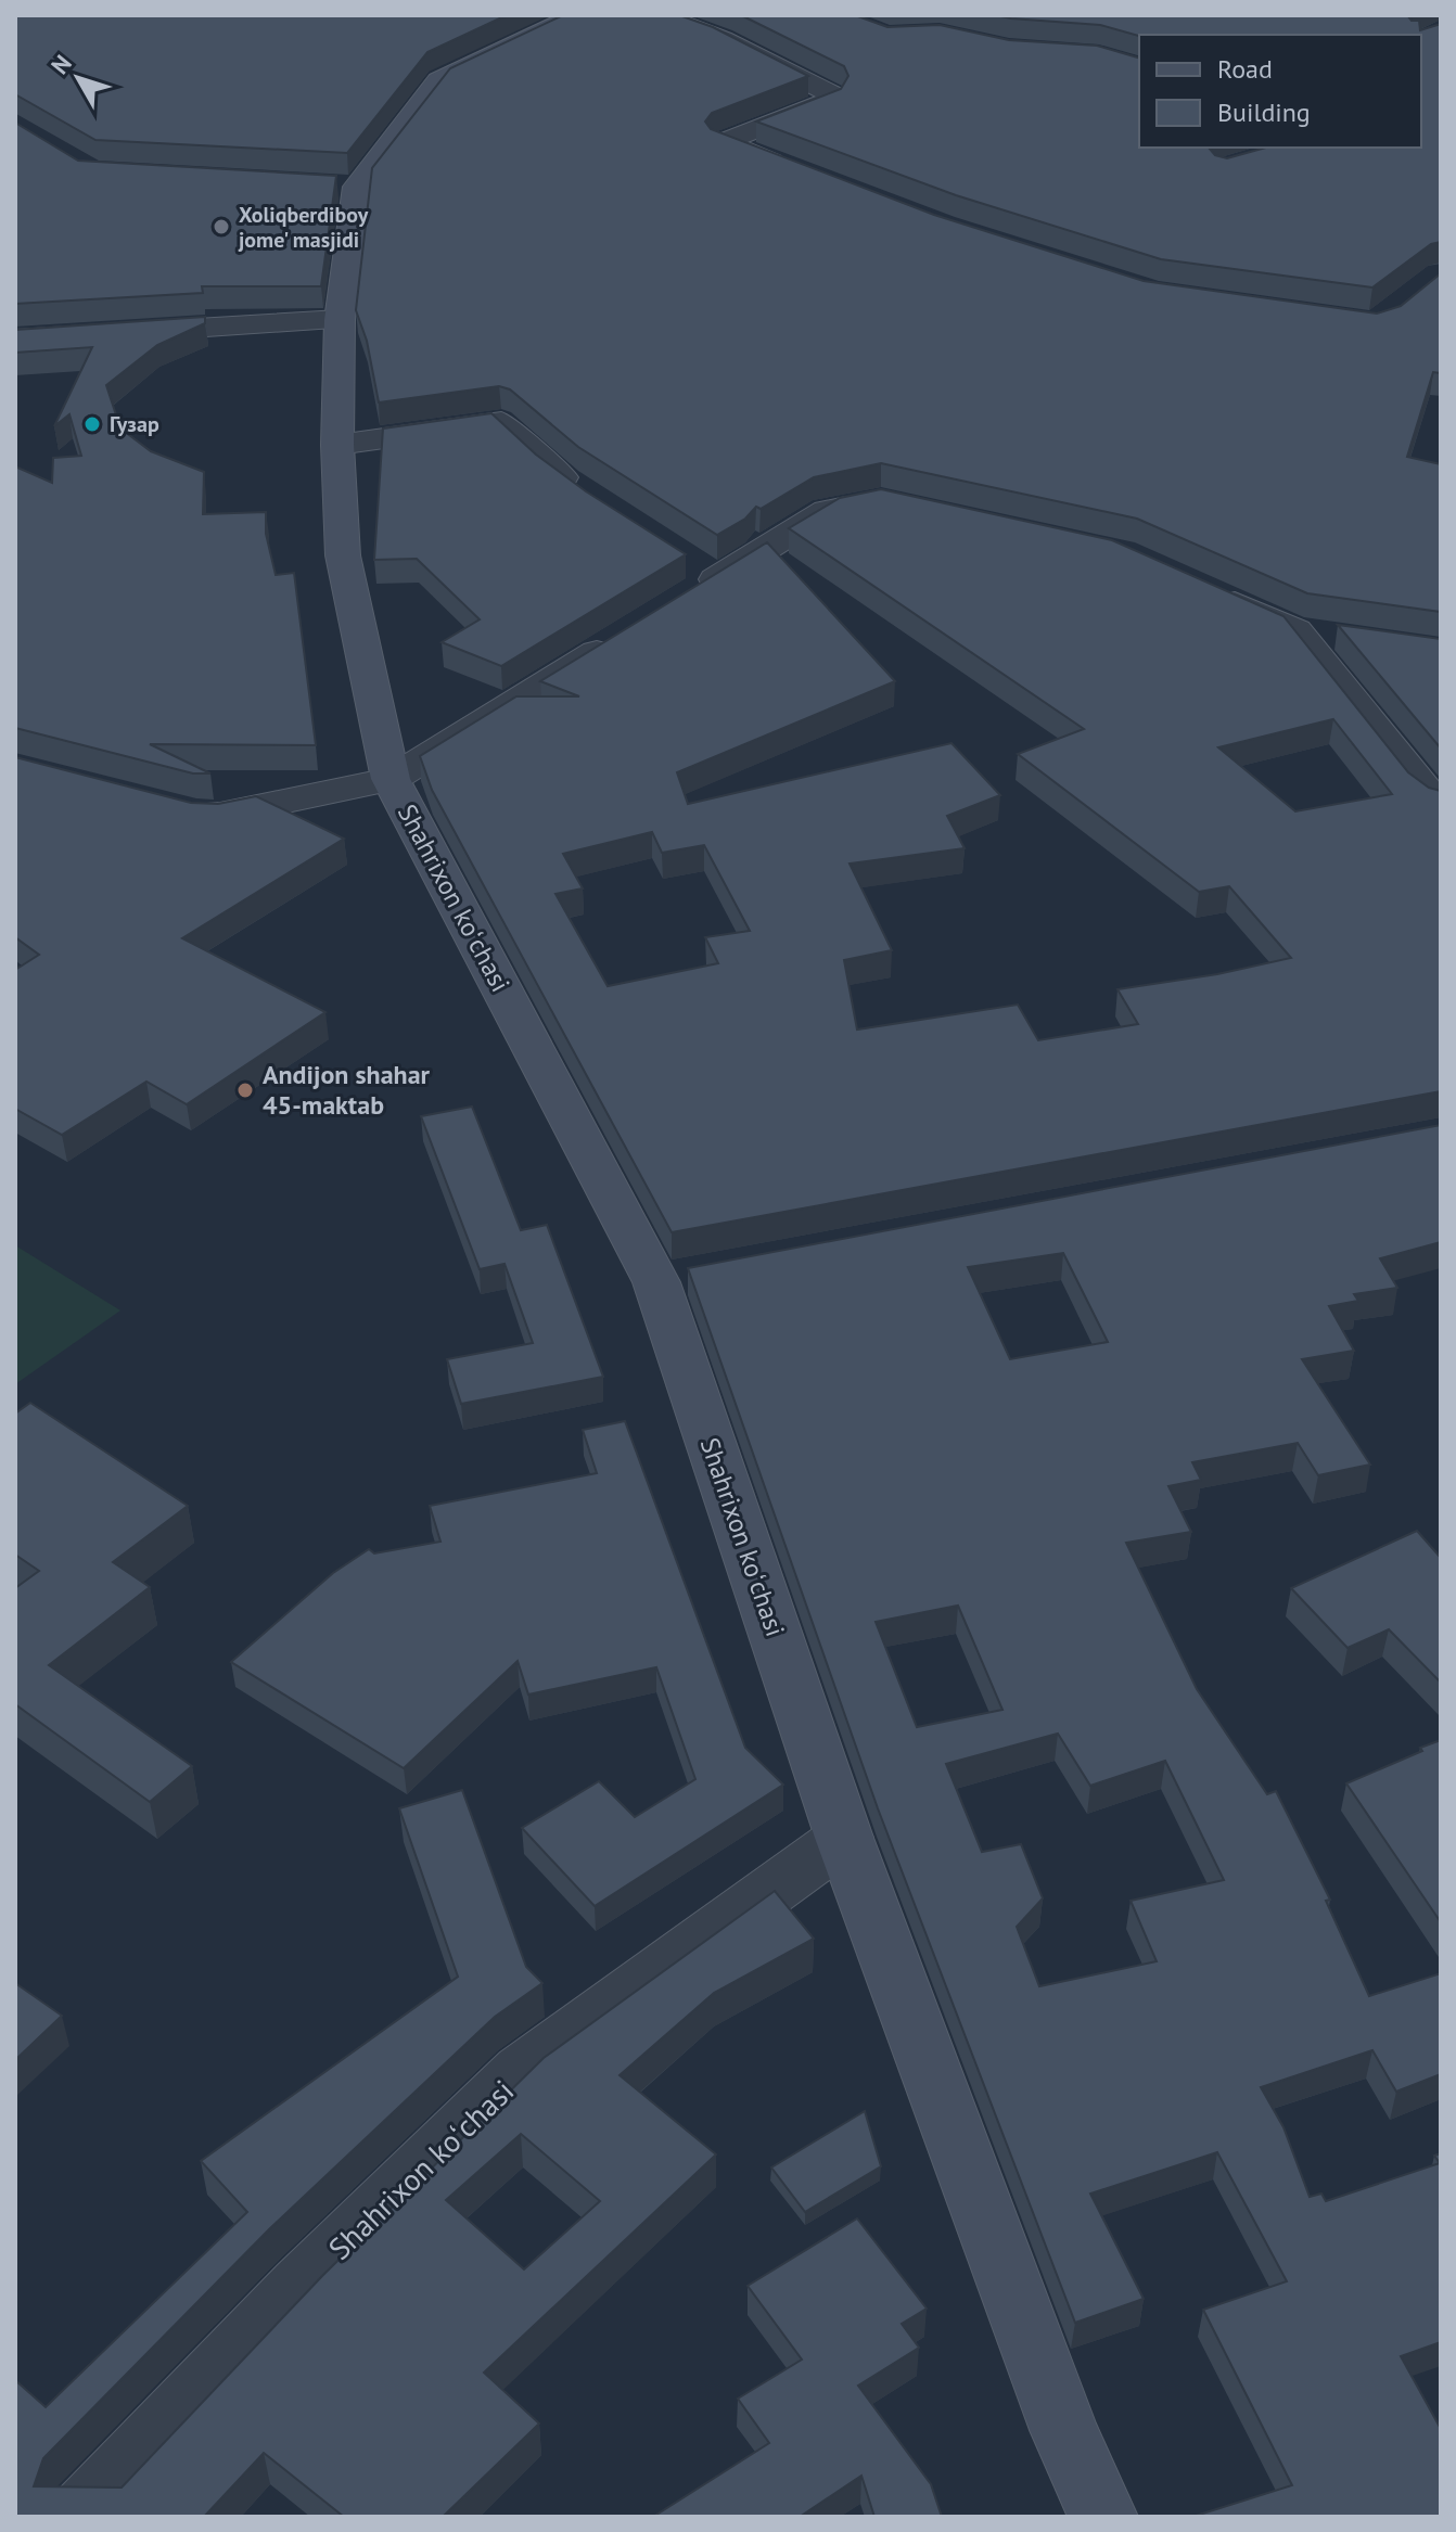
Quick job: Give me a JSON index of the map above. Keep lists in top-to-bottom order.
{
  "streets": {
    "street": ["Shahrixon koʻchasi"]
  },
  "places": ["Xoliqberdiboy jome' masjidi", "Гузар", "Andijon shahar 45-maktab"],
  "legend": ["Road", "Building"],
  "north": "top left"
}
